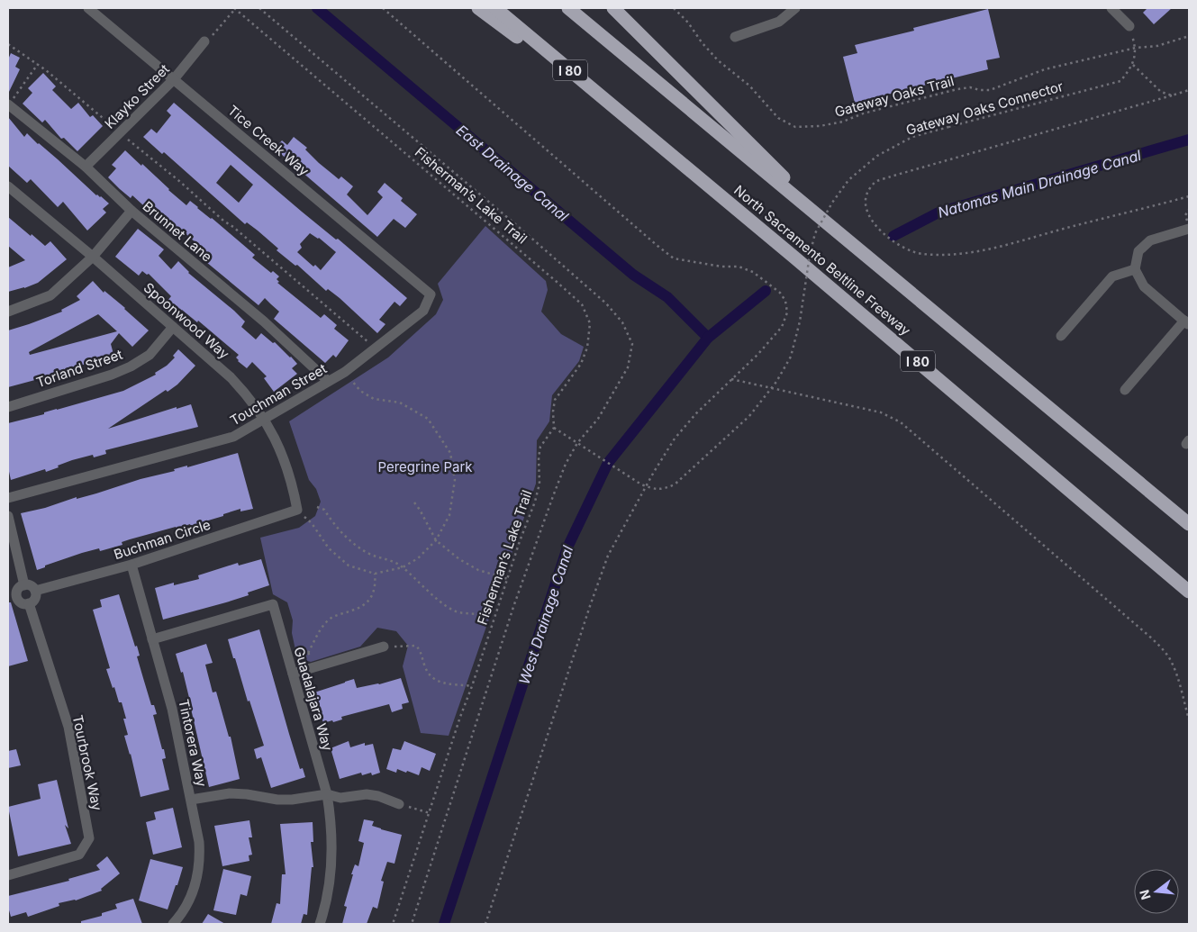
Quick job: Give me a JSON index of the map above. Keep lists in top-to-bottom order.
{
  "streets": {
    "highway": ["I 80", "North Sacramento Beltline Freeway"],
    "street": [
      "Klayko Street",
      "Tice Creek Way",
      "Brunnet Lane",
      "Spoonwood Way",
      "Torland Street",
      "Touchman Street",
      "Buchman Circle",
      "Guadalajara Way",
      "Tintorera Way",
      "Tourbrook Way"
    ],
    "path": ["Gateway Oaks Trail", "Gateway Oaks Connector", "Fisherman’s Lake Trail"]
  },
  "crossings": [
    ["Klayko Street", "Tice Creek Way"],
    ["Klayko Street", "Brunnet Lane"],
    ["Gateway Oaks Trail", "Gateway Oaks Connector"],
    ["Gateway Oaks Connector", "Fisherman’s Lake Trail"],
    ["Tice Creek Way", "Touchman Street"],
    ["Brunnet Lane", "Touchman Street"],
    ["Spoonwood Way", "Torland Street"],
    ["Spoonwood Way", "Touchman Street"],
    ["Spoonwood Way", "Buchman Circle"],
    ["Buchman Circle", "Tintorera Way"],
    ["Buchman Circle", "Tourbrook Way"],
    ["Guadalajara Way", "Tintorera Way"]
  ],
  "water": ["East Drainage Canal", "Natomas Main Drainage Canal", "West Drainage Canal"],
  "parks": ["Peregrine Park"],
  "north": "left"
}
